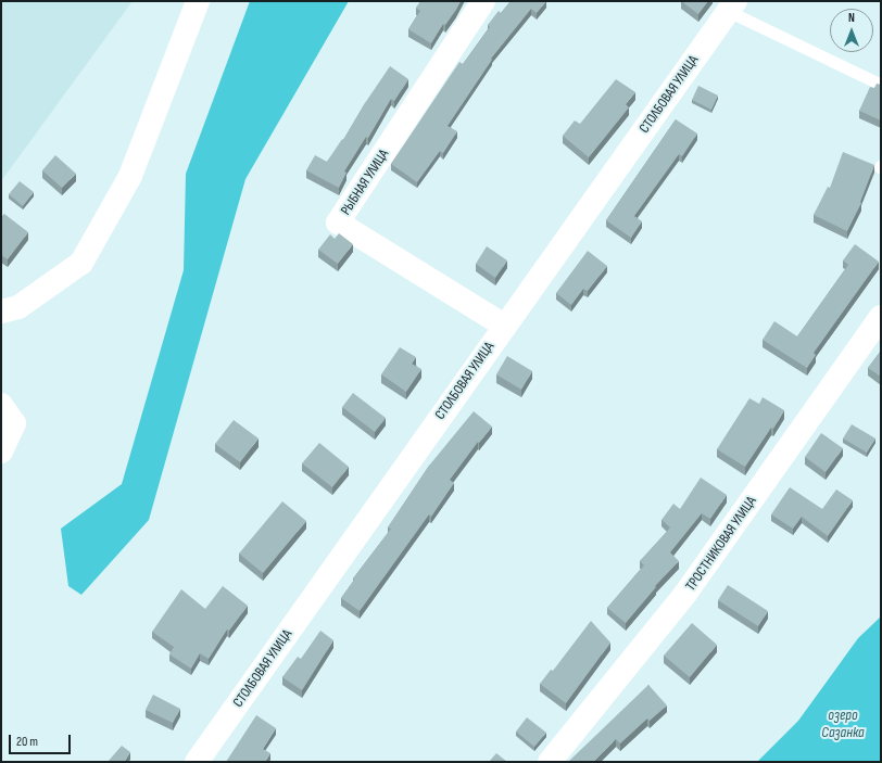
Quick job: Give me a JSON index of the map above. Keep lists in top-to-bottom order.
{
  "streets": {
    "street": ["СТОЛБОВАЯ УЛИЦА", "РЫБНАЯ УЛИЦА", "ТРОСТНИКОВАЯ УЛИЦА"]
  },
  "crossings": [
    ["СТОЛБОВАЯ УЛИЦА", "РЫБНАЯ УЛИЦА"]
  ],
  "water": ["озеро Сазанка"],
  "scale_bar": "20 m",
  "north": "top"
}
